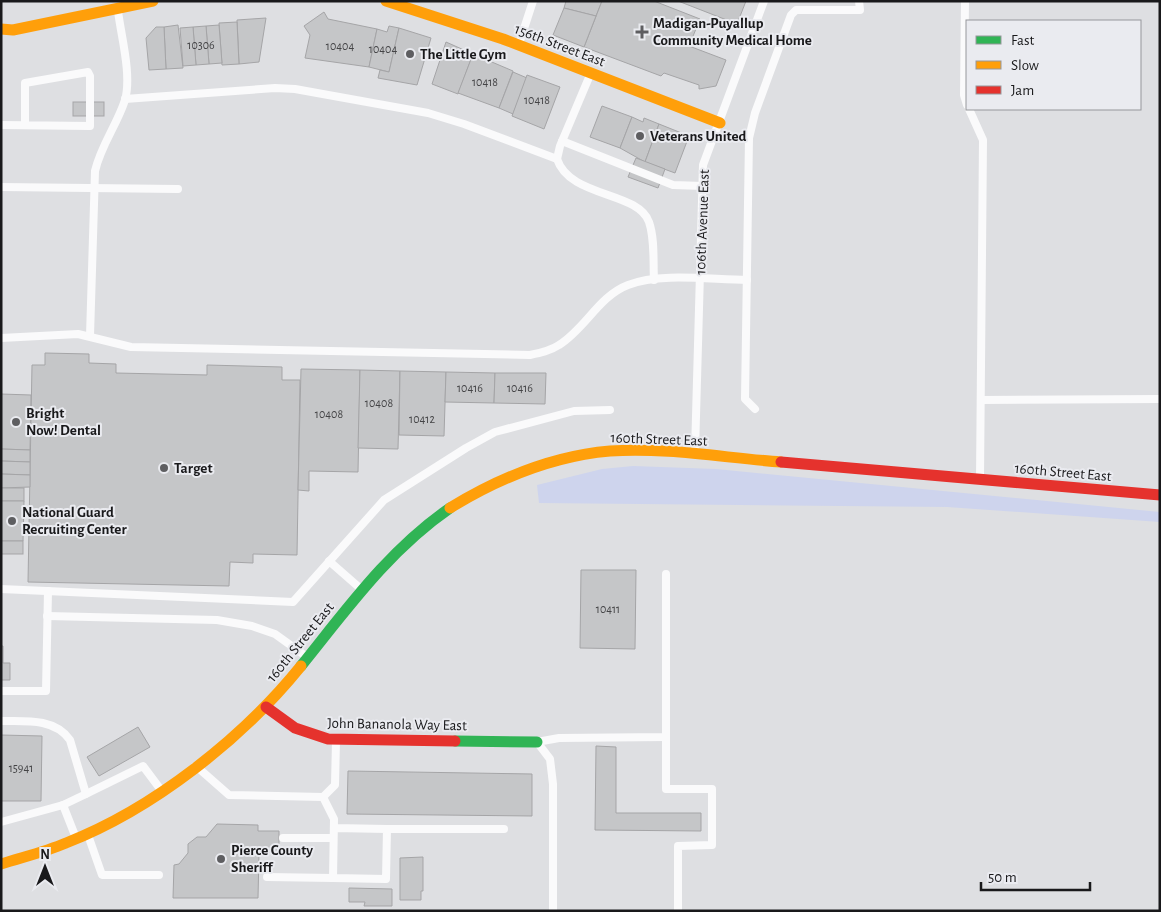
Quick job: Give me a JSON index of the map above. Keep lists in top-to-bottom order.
{
  "streets": {
    "street": ["156th Street East", "160th Street East", "John Bananola Way East"],
    "lane": ["106th Avenue East"]
  },
  "crossings": [
    ["156th Street East", "106th Avenue East"],
    ["106th Avenue East", "160th Street East"],
    ["160th Street East", "John Bananola Way East"]
  ],
  "places": {
    "health": ["Madigan-Puyallup Community Medical Home"],
    "other": [
      "The Little Gym",
      "Veterans United",
      "Bright Now! Dental",
      "Target",
      "National Guard Recruiting Center",
      "Pierce County Sheriff"
    ]
  },
  "house_numbers": [
    "10306",
    "10404",
    "10404",
    "10418",
    "10418",
    "10416",
    "10416",
    "10408",
    "10408",
    "10412",
    "10411",
    "15941"
  ],
  "legend": ["Fast", "Slow", "Jam"],
  "scale_bar": "50 m",
  "north": "top"
}
